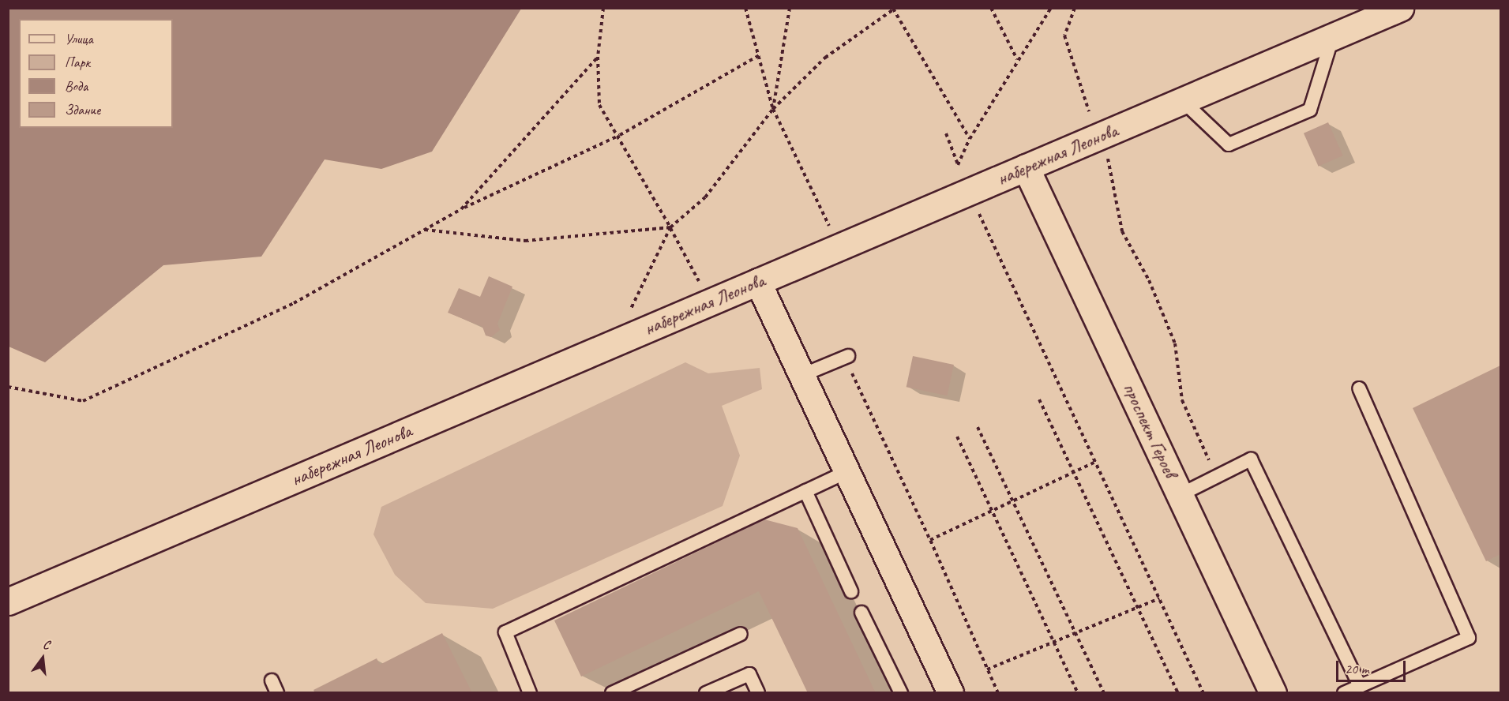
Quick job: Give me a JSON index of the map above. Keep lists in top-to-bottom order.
{
  "streets": {
    "main road": ["набережная Леонова", "проспект Героев"]
  },
  "crossings": [
    ["набережная Леонова", "проспект Героев"]
  ],
  "legend": [
    "Улица",
    "Парк",
    "Вода",
    "Здание"
  ],
  "scale_bar": "20 m",
  "north": "top"
}
